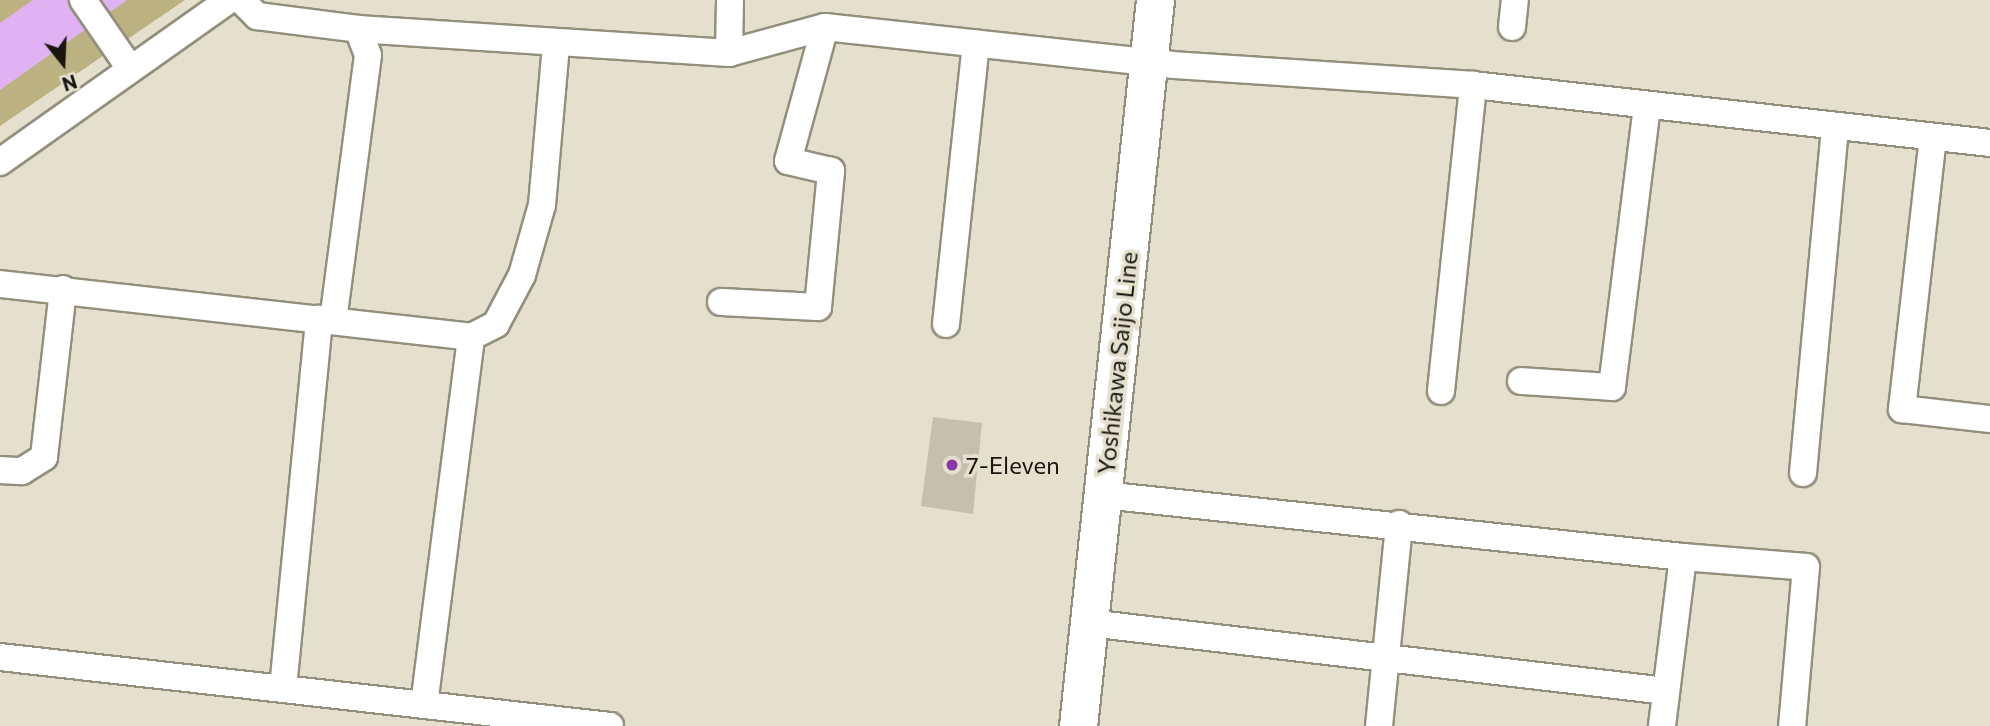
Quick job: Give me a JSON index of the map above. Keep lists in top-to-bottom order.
{
  "streets": {
    "main road": ["Yoshikawa Saijo Line"]
  },
  "places": ["7-Eleven"],
  "north": "bottom"
}
